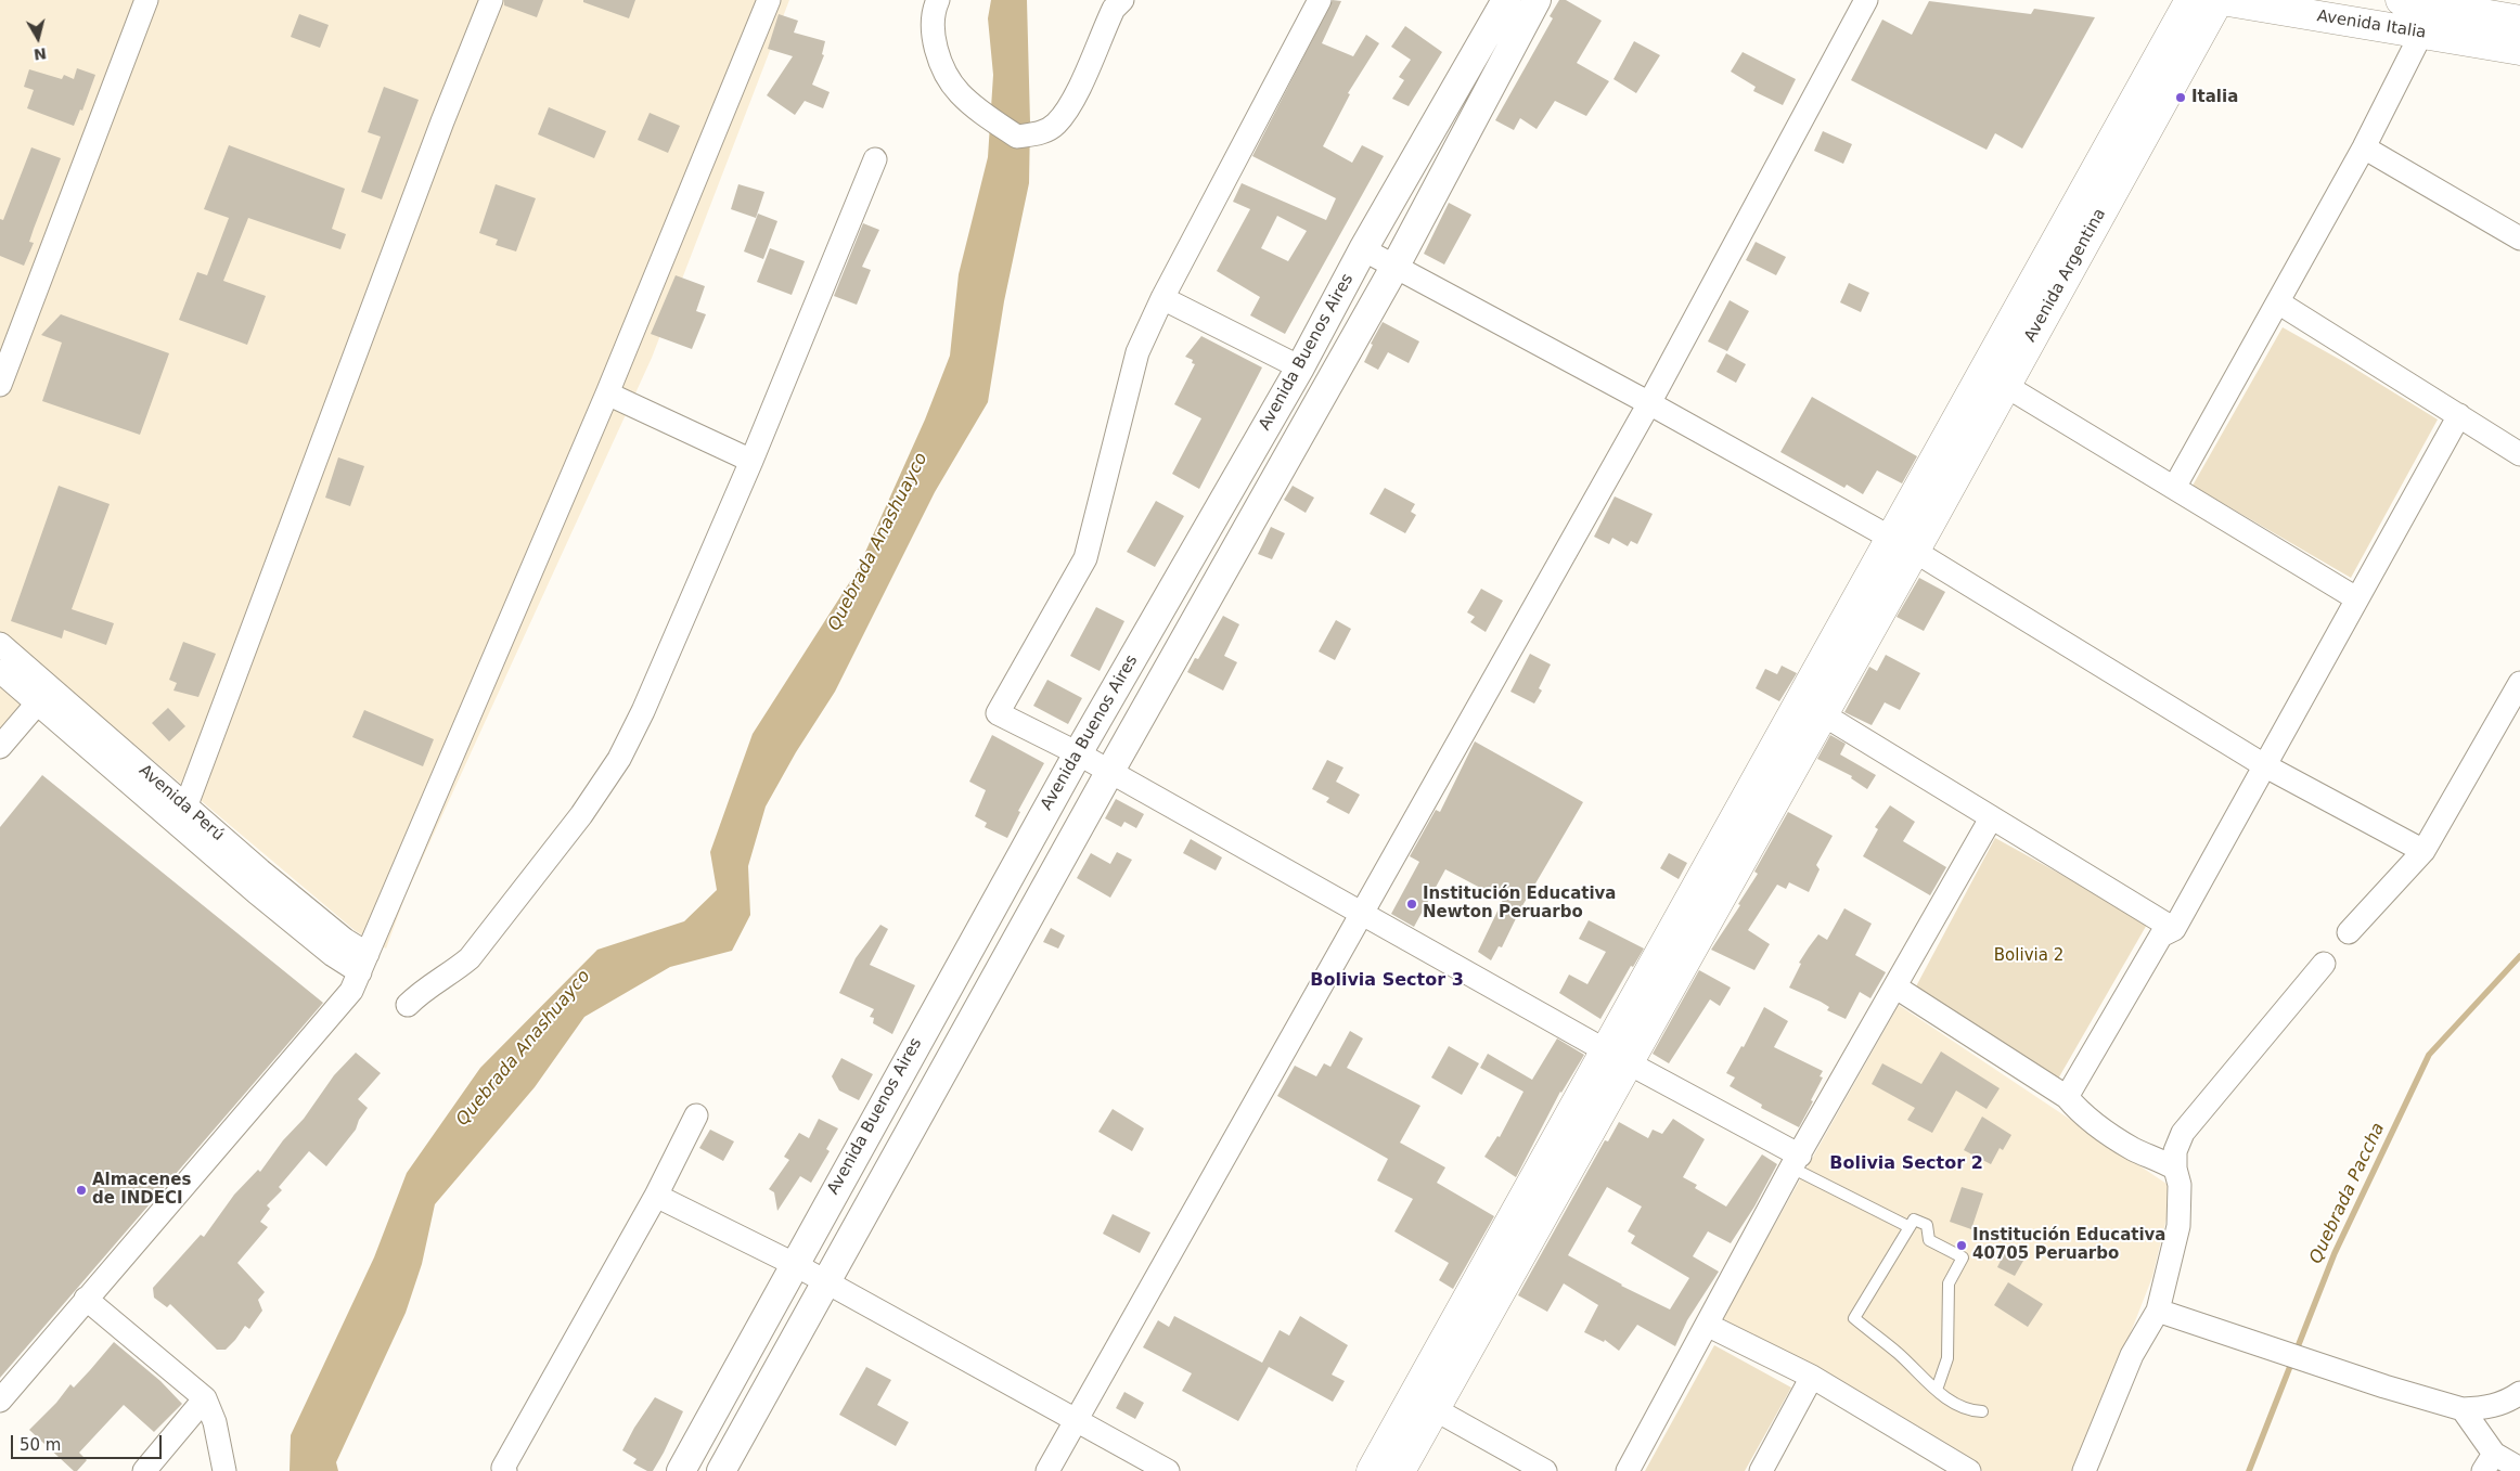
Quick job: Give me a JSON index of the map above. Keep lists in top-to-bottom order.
{
  "streets": {
    "main road": ["Avenida Italia", "Avenida Argentina"],
    "street": ["Avenida Buenos Aires", "Avenida Perú"]
  },
  "crossings": [
    ["Avenida Italia", "Avenida Argentina"]
  ],
  "districts": ["Bolivia Sector 3", "Bolivia Sector 2"],
  "water": ["Quebrada Anashuayco", "Quebrada Paccha"],
  "parks": ["Bolivia 2"],
  "places": [
    "Italia",
    "Institución Educativa Newton Peruarbo",
    "Almacenes de INDECI",
    "Institución Educativa 40705 Peruarbo"
  ],
  "scale_bar": "50 m",
  "north": "bottom"
}
